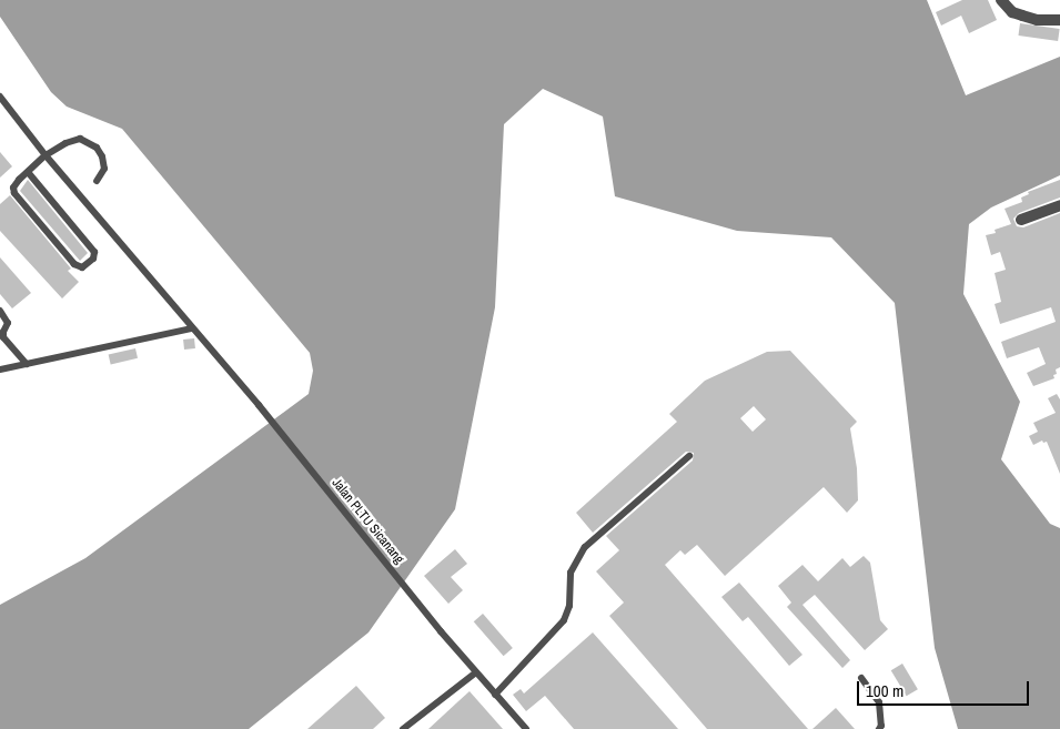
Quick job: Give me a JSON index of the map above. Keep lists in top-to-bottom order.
{
  "streets": {
    "lane": ["Jalan PLTU Sicanang"]
  },
  "scale_bar": "100 m"
}
